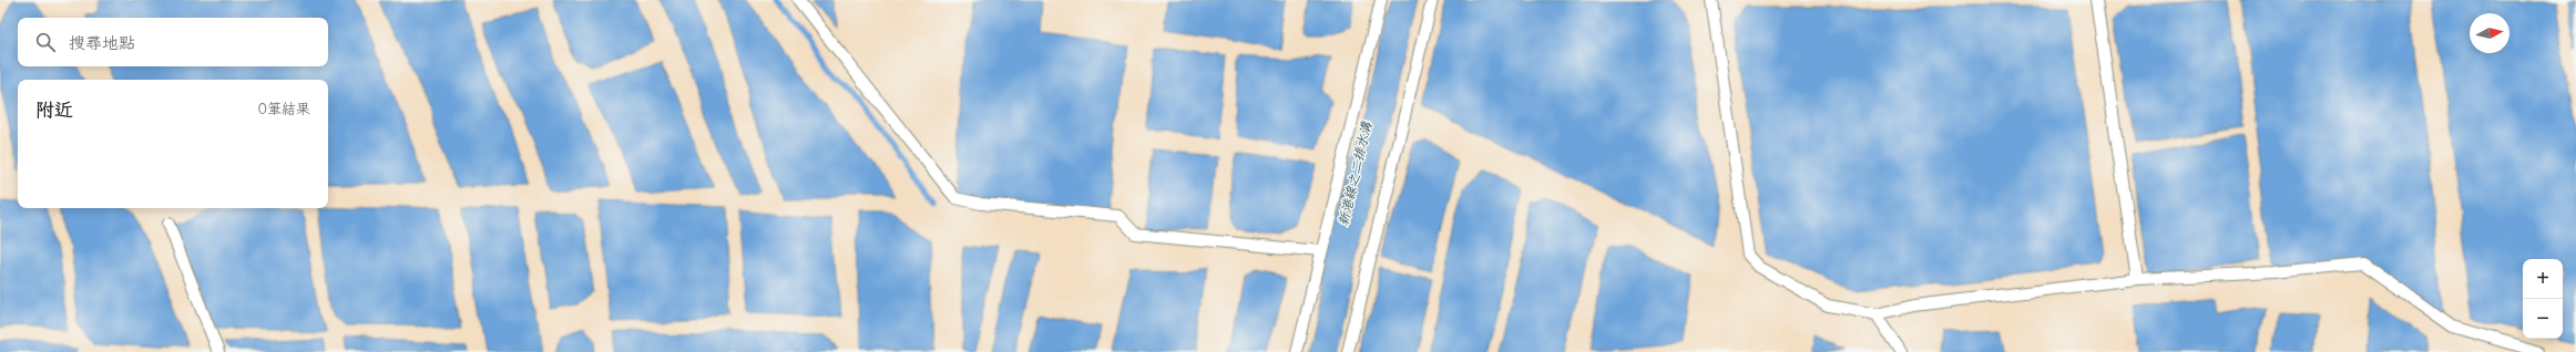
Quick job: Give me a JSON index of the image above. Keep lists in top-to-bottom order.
{
  "water": ["新港線之二排水溝"],
  "north": "right",
  "page": {
    "search": "搜尋地點",
    "heading": ["附近", "0筆結果"],
    "map_buttons": ["+", "−"]
  }
}
